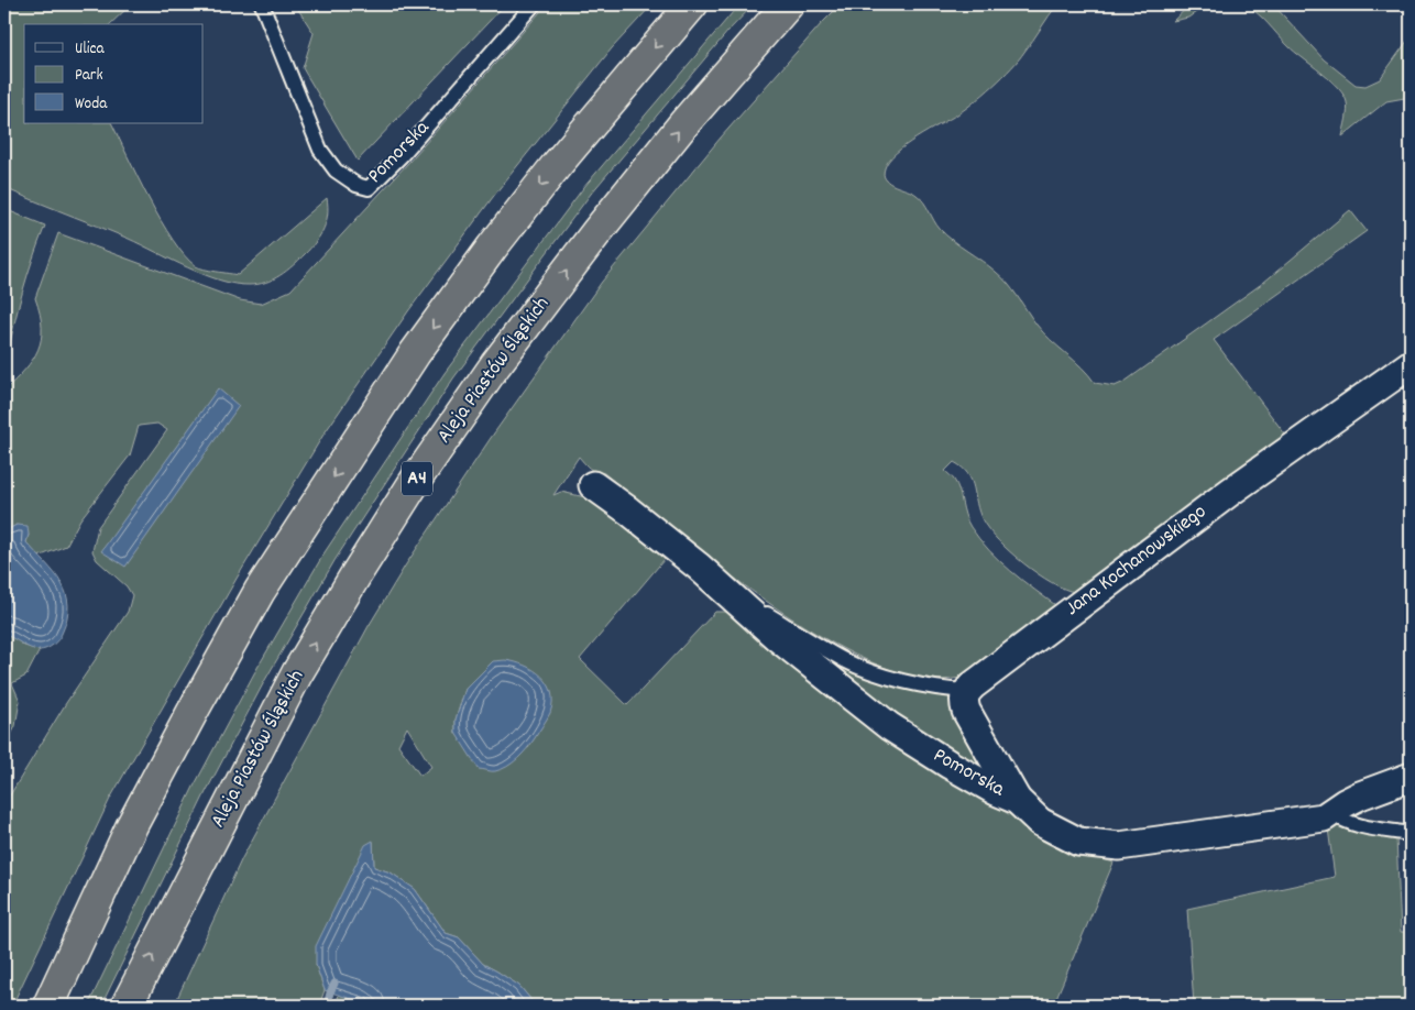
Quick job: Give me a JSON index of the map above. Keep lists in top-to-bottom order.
{
  "streets": {
    "highway": ["Aleja Piastów Śląskich", "A4"],
    "street": ["Pomorska", "Jana Kochanowskiego"]
  },
  "legend": ["Ulica", "Park", "Woda"]
}
